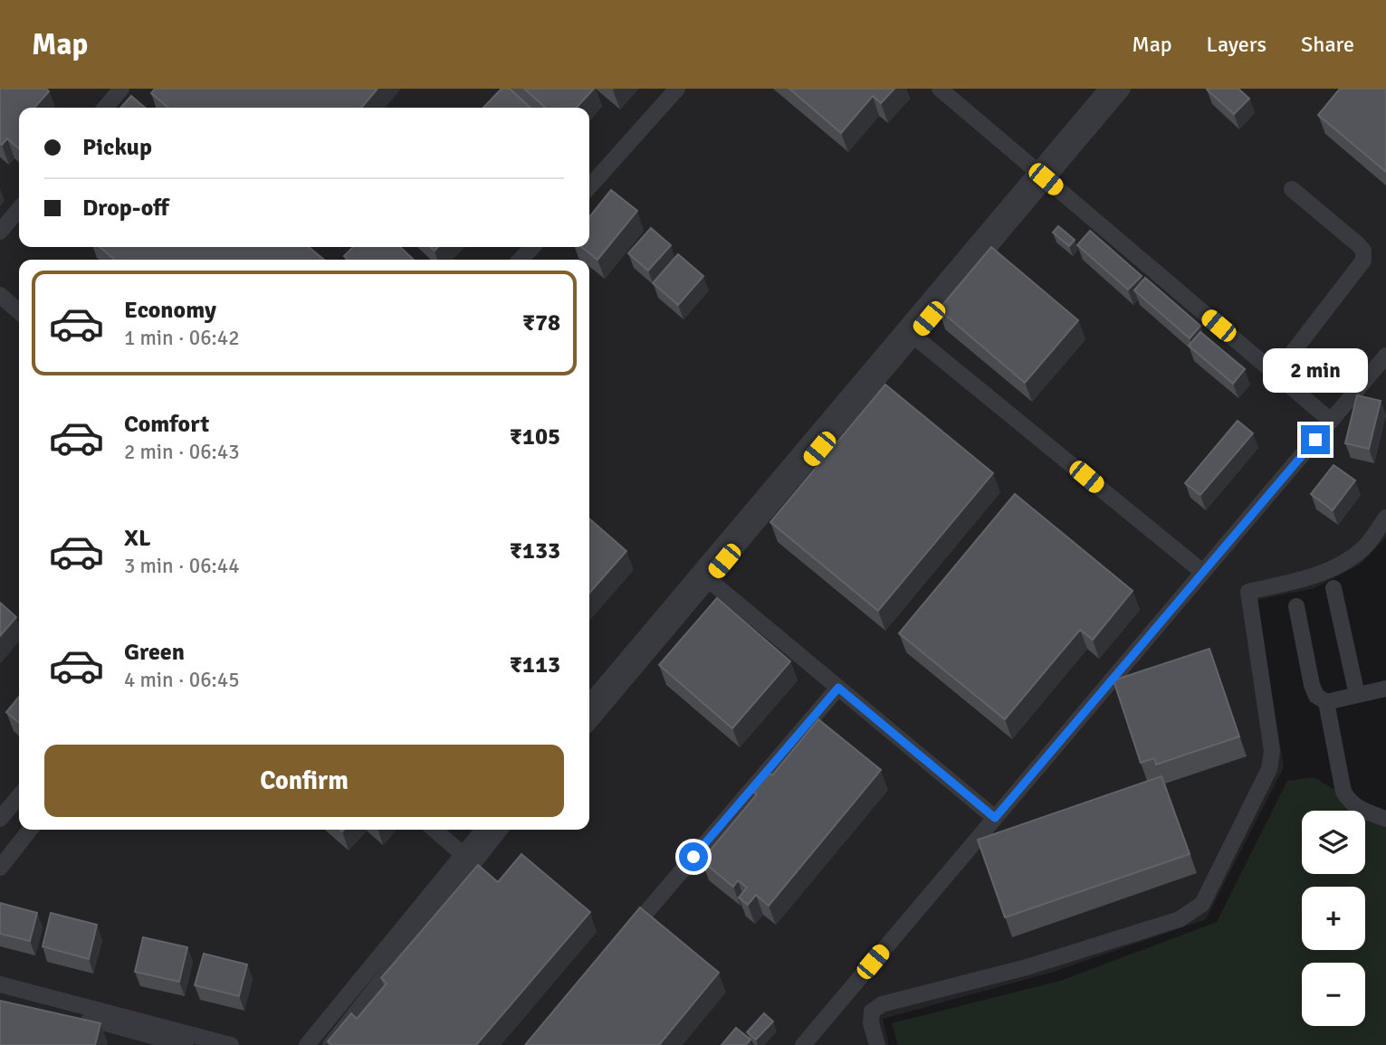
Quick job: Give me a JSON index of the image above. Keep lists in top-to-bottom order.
{
  "page": {
    "header": "Map",
    "nav": ["Map", "Layers", "Share"],
    "banner": ["Pickup", "Drop-off"],
    "list": [
      {
        "name": "Economy",
        "note": "1 min · 06:42",
        "value": "₹78"
      },
      {
        "name": "Comfort",
        "note": "2 min · 06:43",
        "value": "₹105"
      },
      {
        "name": "XL",
        "note": "3 min · 06:44",
        "value": "₹133"
      },
      {
        "name": "Green",
        "note": "4 min · 06:45",
        "value": "₹113"
      }
    ],
    "bubble": "2 min",
    "buttons": "Confirm",
    "map_buttons": ["+", "−"]
  }
}
